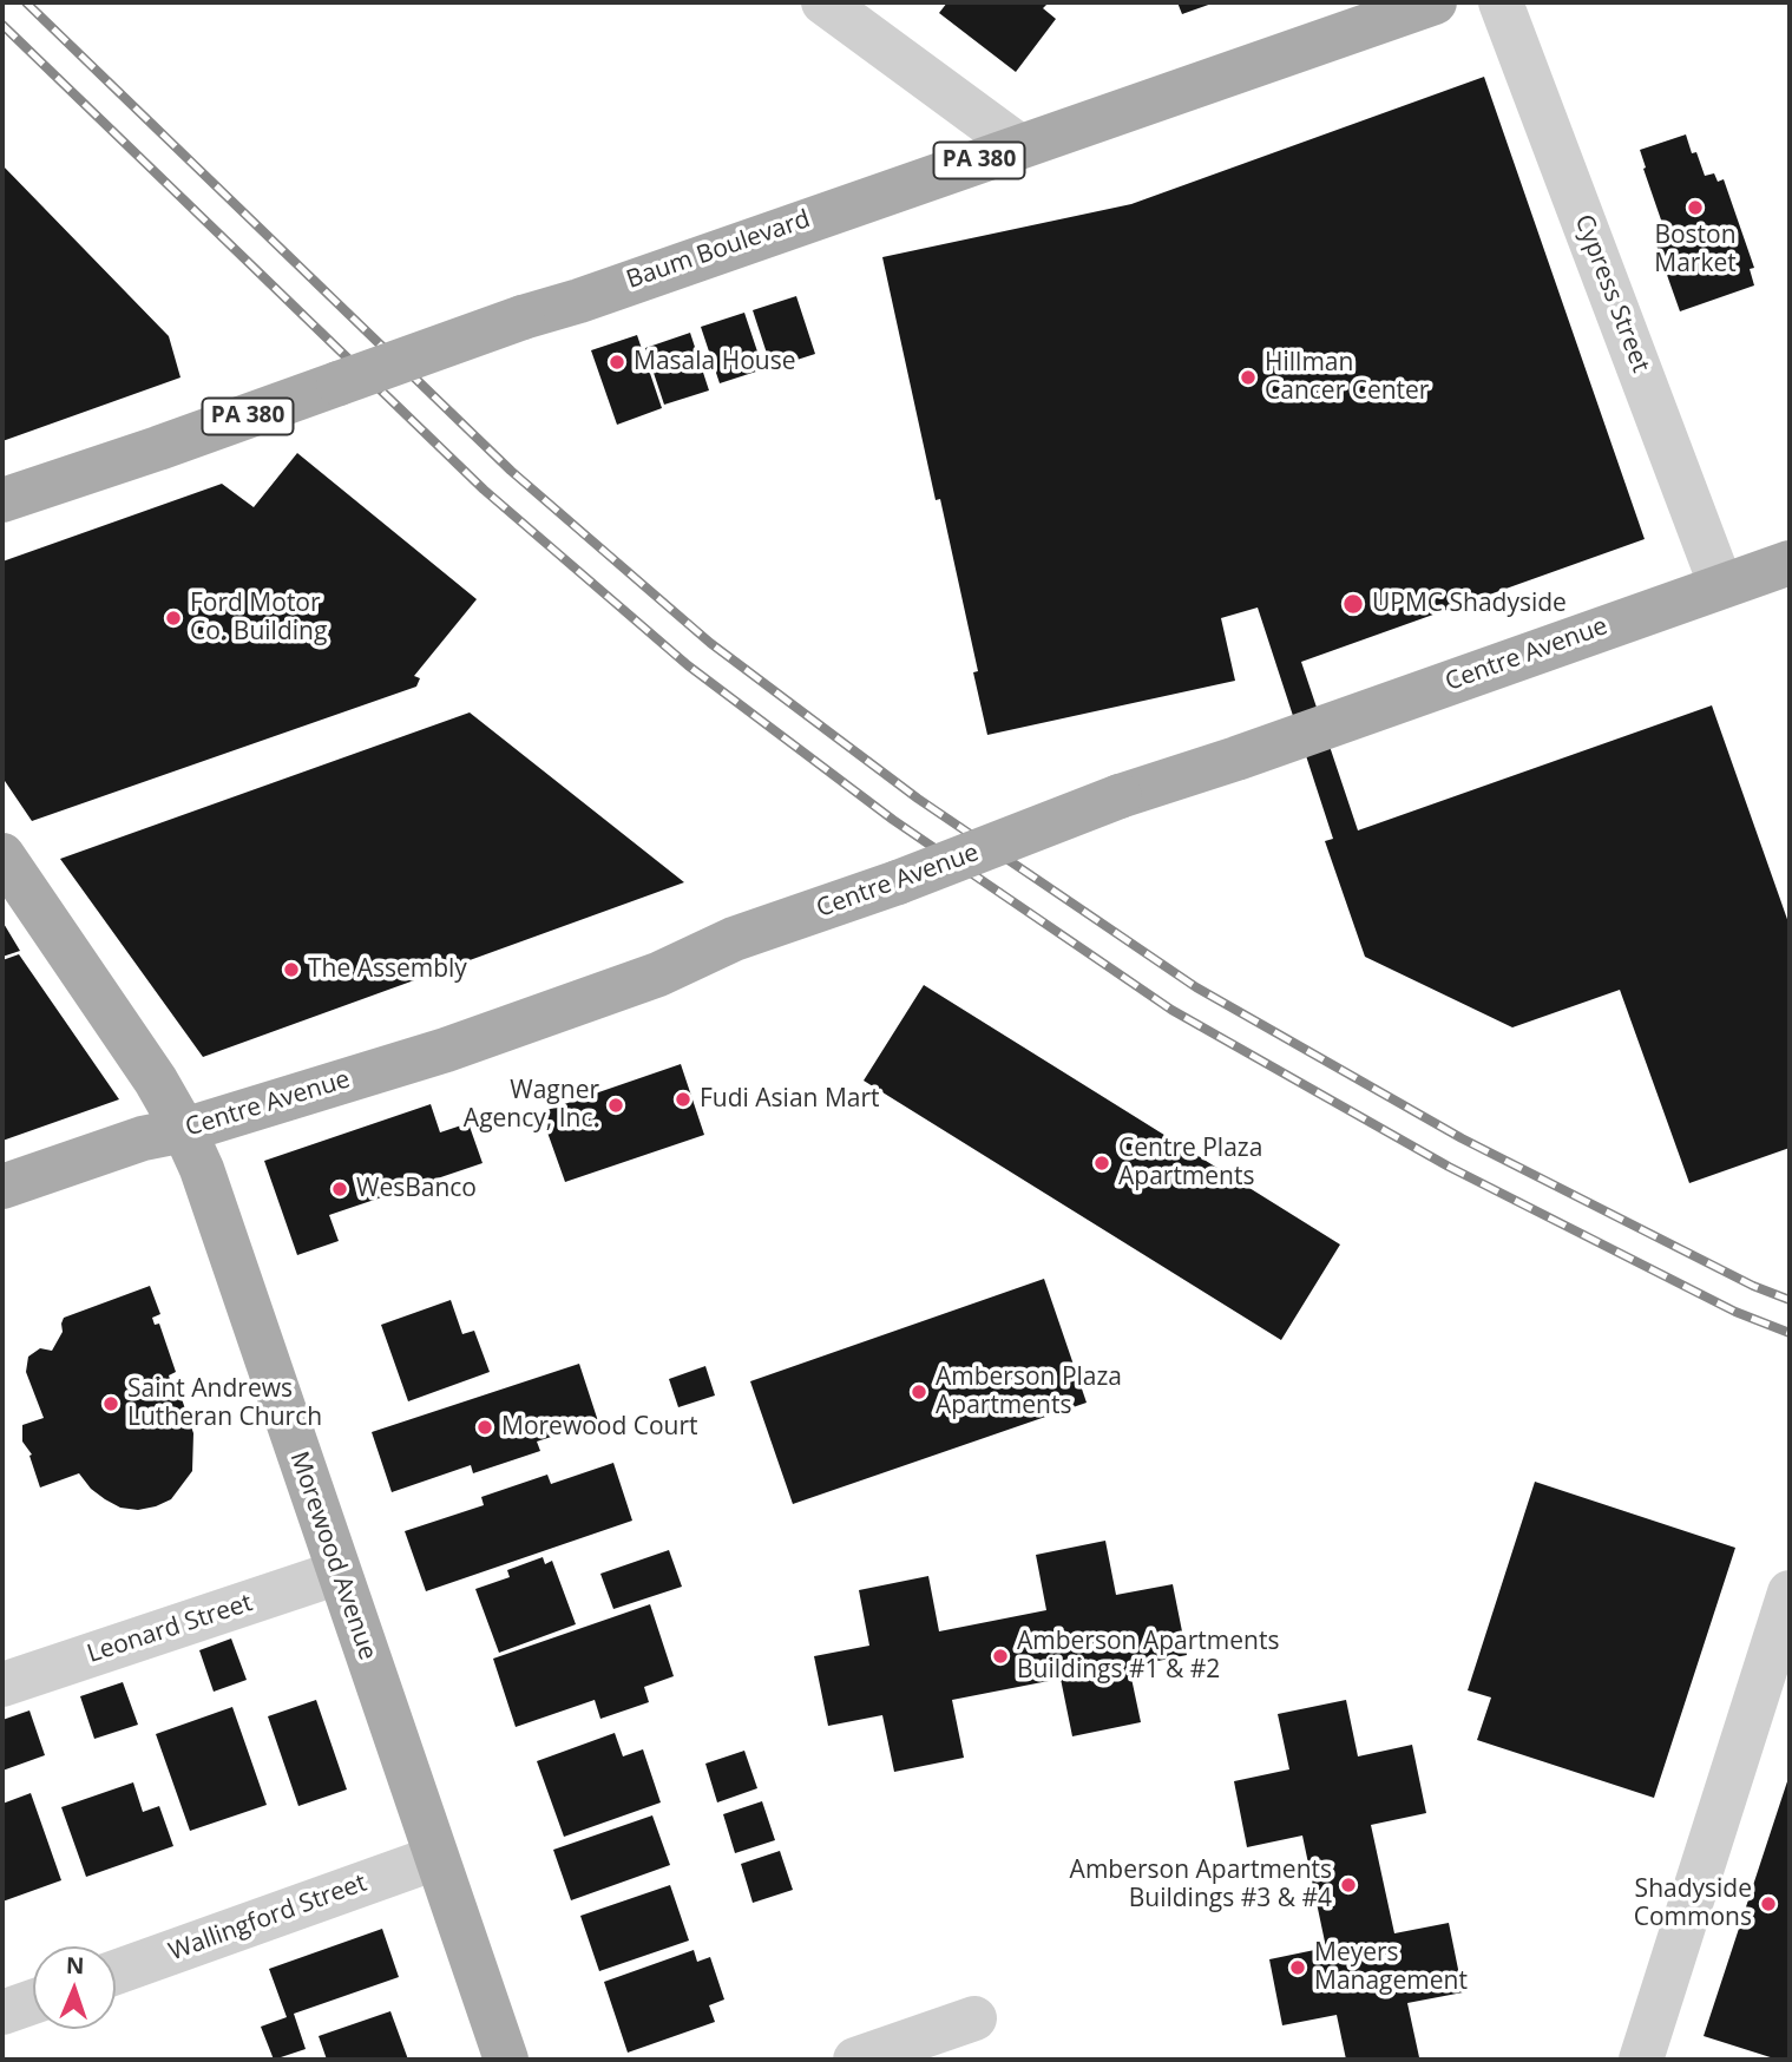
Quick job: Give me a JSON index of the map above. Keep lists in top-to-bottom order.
{
  "streets": {
    "main road": [
      "PA 380",
      "Baum Boulevard",
      "Centre Avenue",
      "Morewood Avenue"
    ],
    "street": ["Cypress Street", "Leonard Street", "Wallingford Street"]
  },
  "crossings": [
    ["Cypress Street", "Centre Avenue"],
    ["Centre Avenue", "Morewood Avenue"],
    ["Morewood Avenue", "Leonard Street"],
    ["Morewood Avenue", "Wallingford Street"]
  ],
  "places": [
    "Boston Market",
    "Masala House",
    "Hillman Cancer Center",
    "UPMC Shadyside",
    "Ford Motor Co. Building",
    "The Assembly",
    "Fudi Asian Mart",
    "Wagner Agency, Inc.",
    "Centre Plaza Apartments",
    "WesBanco",
    "Amberson Plaza Apartments",
    "Saint Andrews Lutheran Church",
    "Morewood Court",
    "Amberson Apartments Buildings #1 & #2",
    "Amberson Apartments Buildings #3 & #4",
    "Shadyside Commons",
    "Meyers Management"
  ],
  "north": "top"
}
